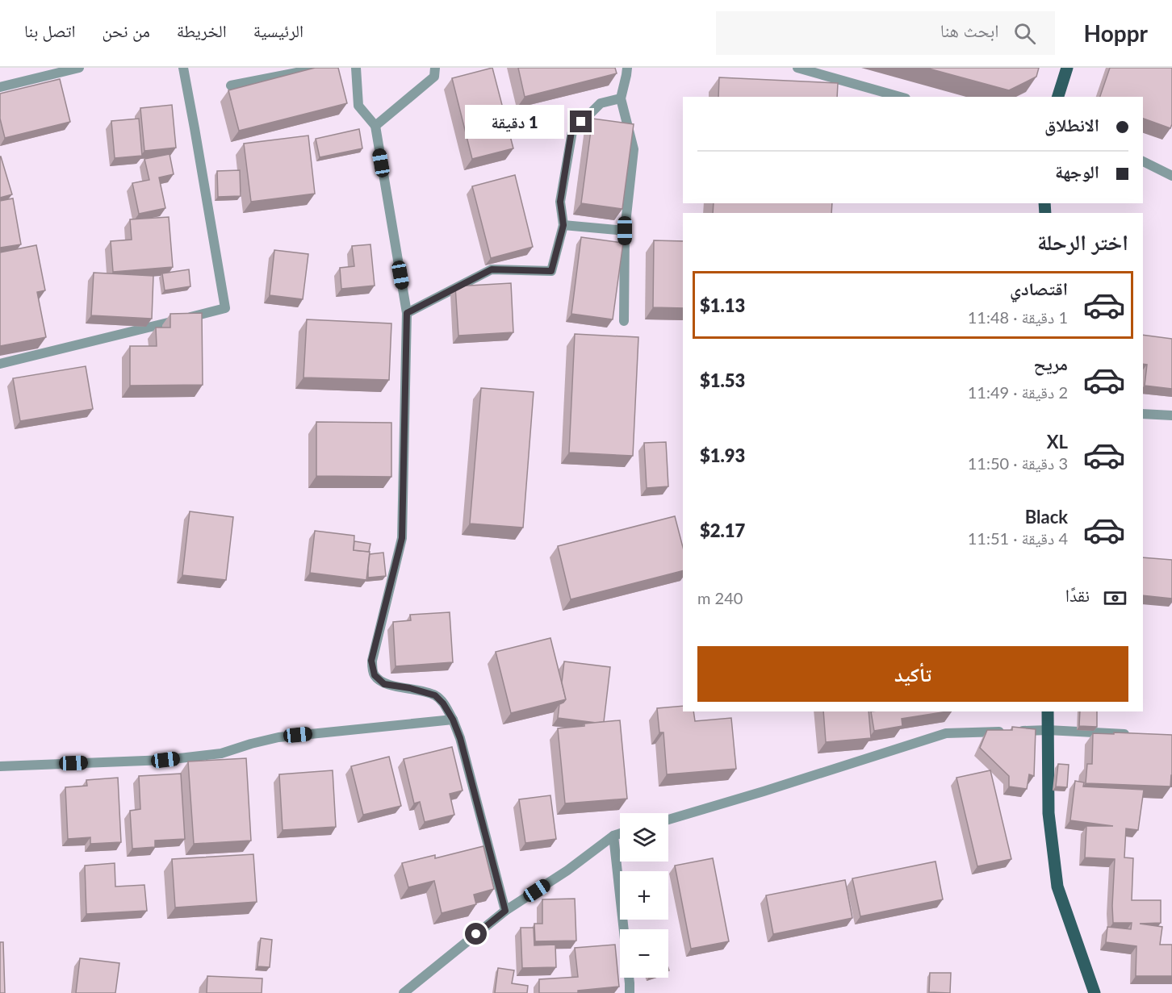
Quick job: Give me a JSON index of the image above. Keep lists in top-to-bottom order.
{
  "page": {
    "header": "Hoppr",
    "search": "ابحث هنا",
    "nav": [
      "الرئيسية",
      "الخريطة",
      "من نحن",
      "اتصل بنا"
    ],
    "banner": ["الانطلاق", "الوجهة"],
    "bubble": "1 دقيقة",
    "heading": "اختر الرحلة",
    "list": [
      {
        "name": "اقتصادي",
        "note": "1 دقيقة · 11:48",
        "value": "$1.13"
      },
      {
        "name": "مريح",
        "note": "2 دقيقة · 11:49",
        "value": "$1.53"
      },
      {
        "name": "XL",
        "note": "3 دقيقة · 11:50",
        "value": "$1.93"
      },
      {
        "name": "Black",
        "note": "4 دقيقة · 11:51",
        "value": "$2.17"
      }
    ],
    "pay": ["نقدًا", "240 m"],
    "buttons": "تأكيد",
    "map_buttons": ["+", "−"]
  }
}
